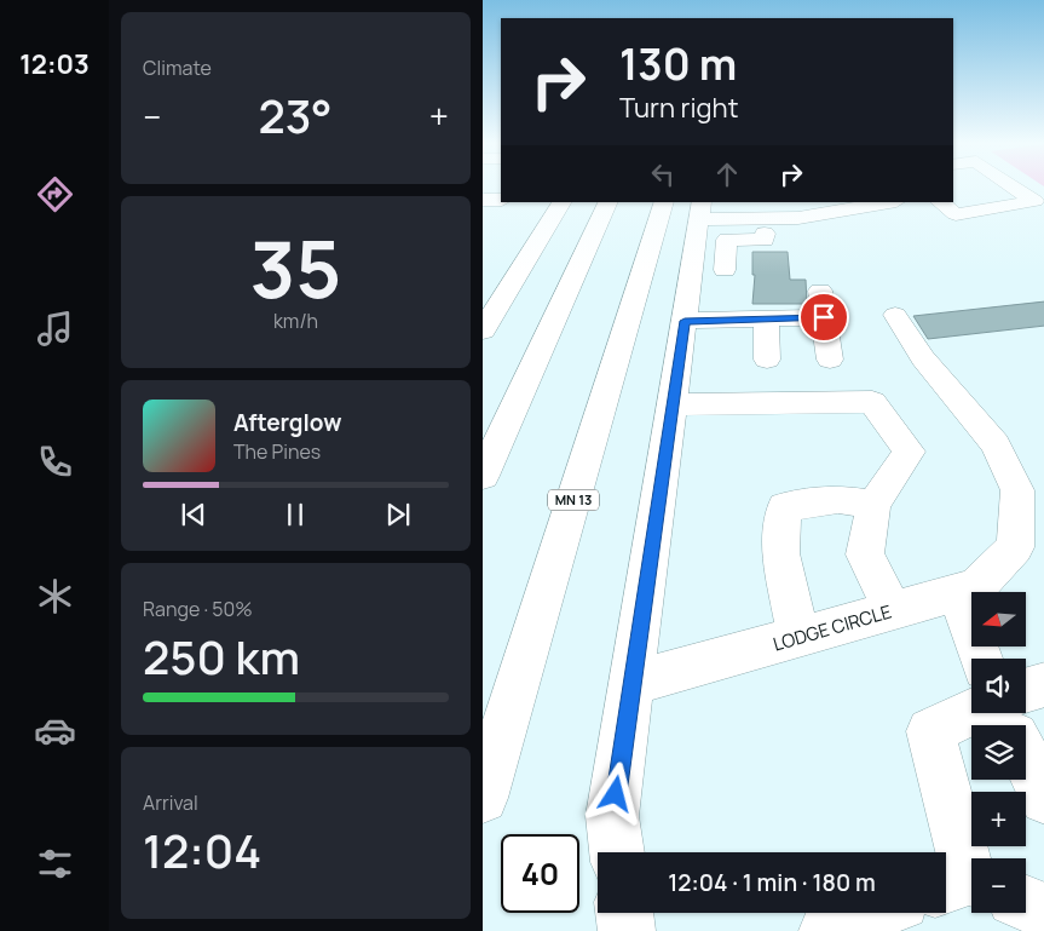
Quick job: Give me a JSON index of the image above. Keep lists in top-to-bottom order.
{
  "streets": {
    "main road": ["MN 13", "LODGE CIRCLE"]
  },
  "north": "left",
  "page": {
    "tabs": "12:03",
    "tile": [
      "Climate",
      ["35", "km/h"],
      ["Range · 50%", "250 km"],
      ["Arrival", "12:04"]
    ],
    "turn": ["130 m", "Turn right"],
    "heat": ["−", "23°", "+"],
    "song": ["Afterglow", "The Pines"],
    "map_buttons": ["+", "−"],
    "limit": "40",
    "trip": "12:04 · 1 min · 180 m"
  }
}
